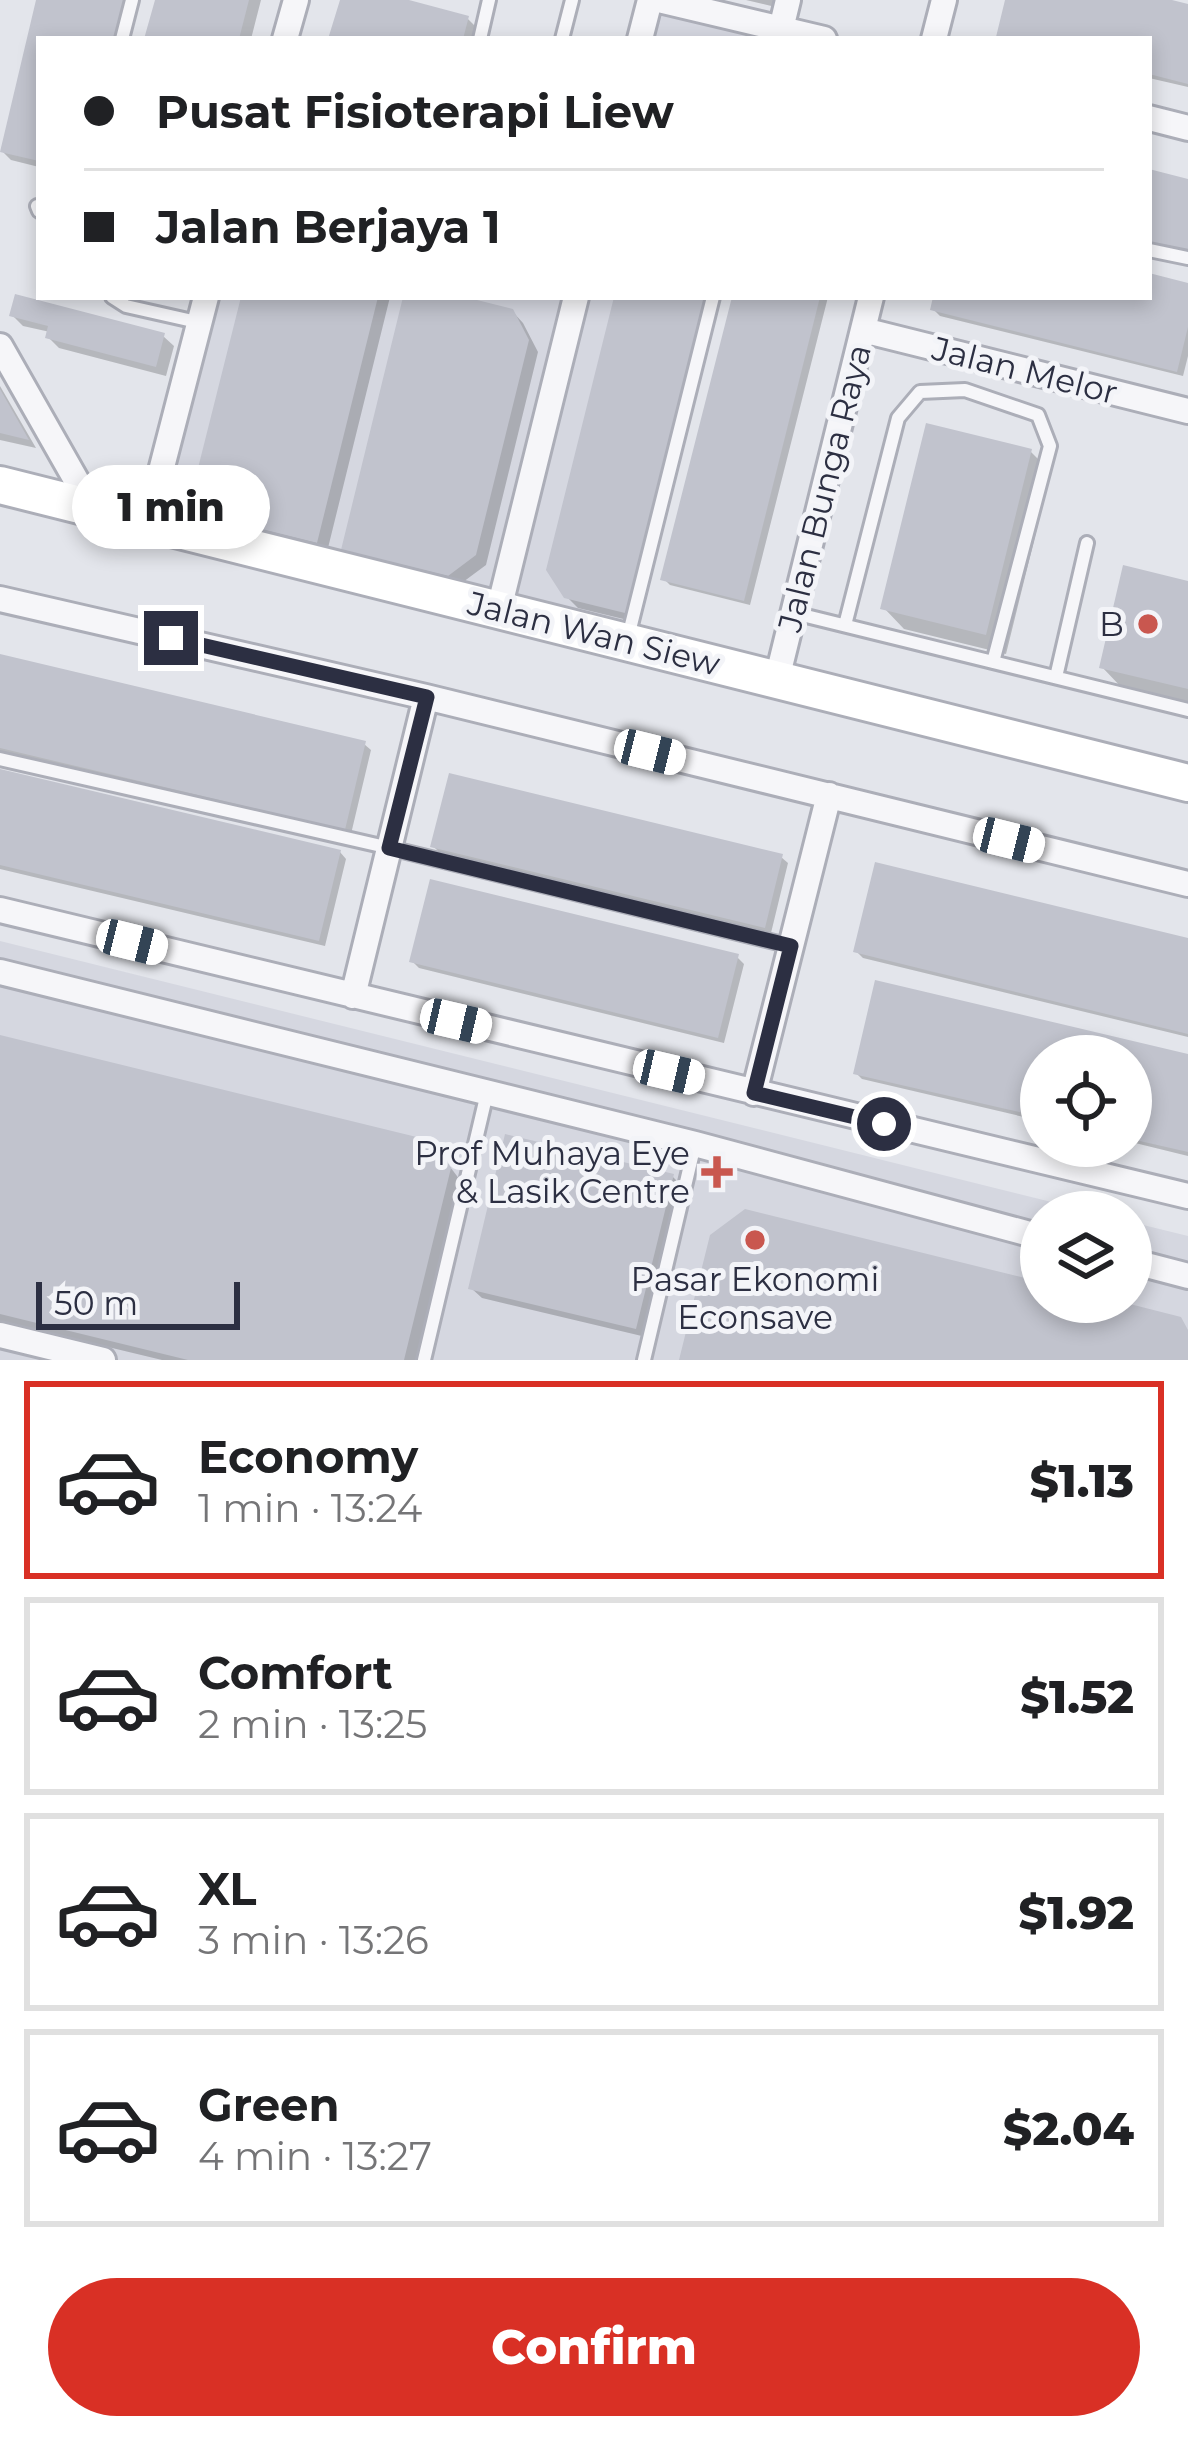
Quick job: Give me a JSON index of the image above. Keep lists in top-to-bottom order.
{
  "streets": {
    "street": ["Jalan Melor", "Jalan Bunga Raya", "Jalan Wan Siew"]
  },
  "crossings": [
    ["Jalan Melor", "Jalan Bunga Raya"],
    ["Jalan Bunga Raya", "Jalan Wan Siew"]
  ],
  "places": {
    "other": ["B", "Pasar Ekonomi Econsave"],
    "health": ["Prof Muhaya Eye & Lasik Centre"]
  },
  "scale_bar": "50 m",
  "page": {
    "banner": ["Pusat Fisioterapi Liew", "Jalan Berjaya 1"],
    "bubble": "1 min",
    "scale": "50 m",
    "list": [
      {
        "name": "Economy",
        "note": "1 min · 13:24",
        "value": "$1.13"
      },
      {
        "name": "Comfort",
        "note": "2 min · 13:25",
        "value": "$1.52"
      },
      {
        "name": "XL",
        "note": "3 min · 13:26",
        "value": "$1.92"
      },
      {
        "name": "Green",
        "note": "4 min · 13:27",
        "value": "$2.04"
      }
    ],
    "buttons": "Confirm"
  }
}
